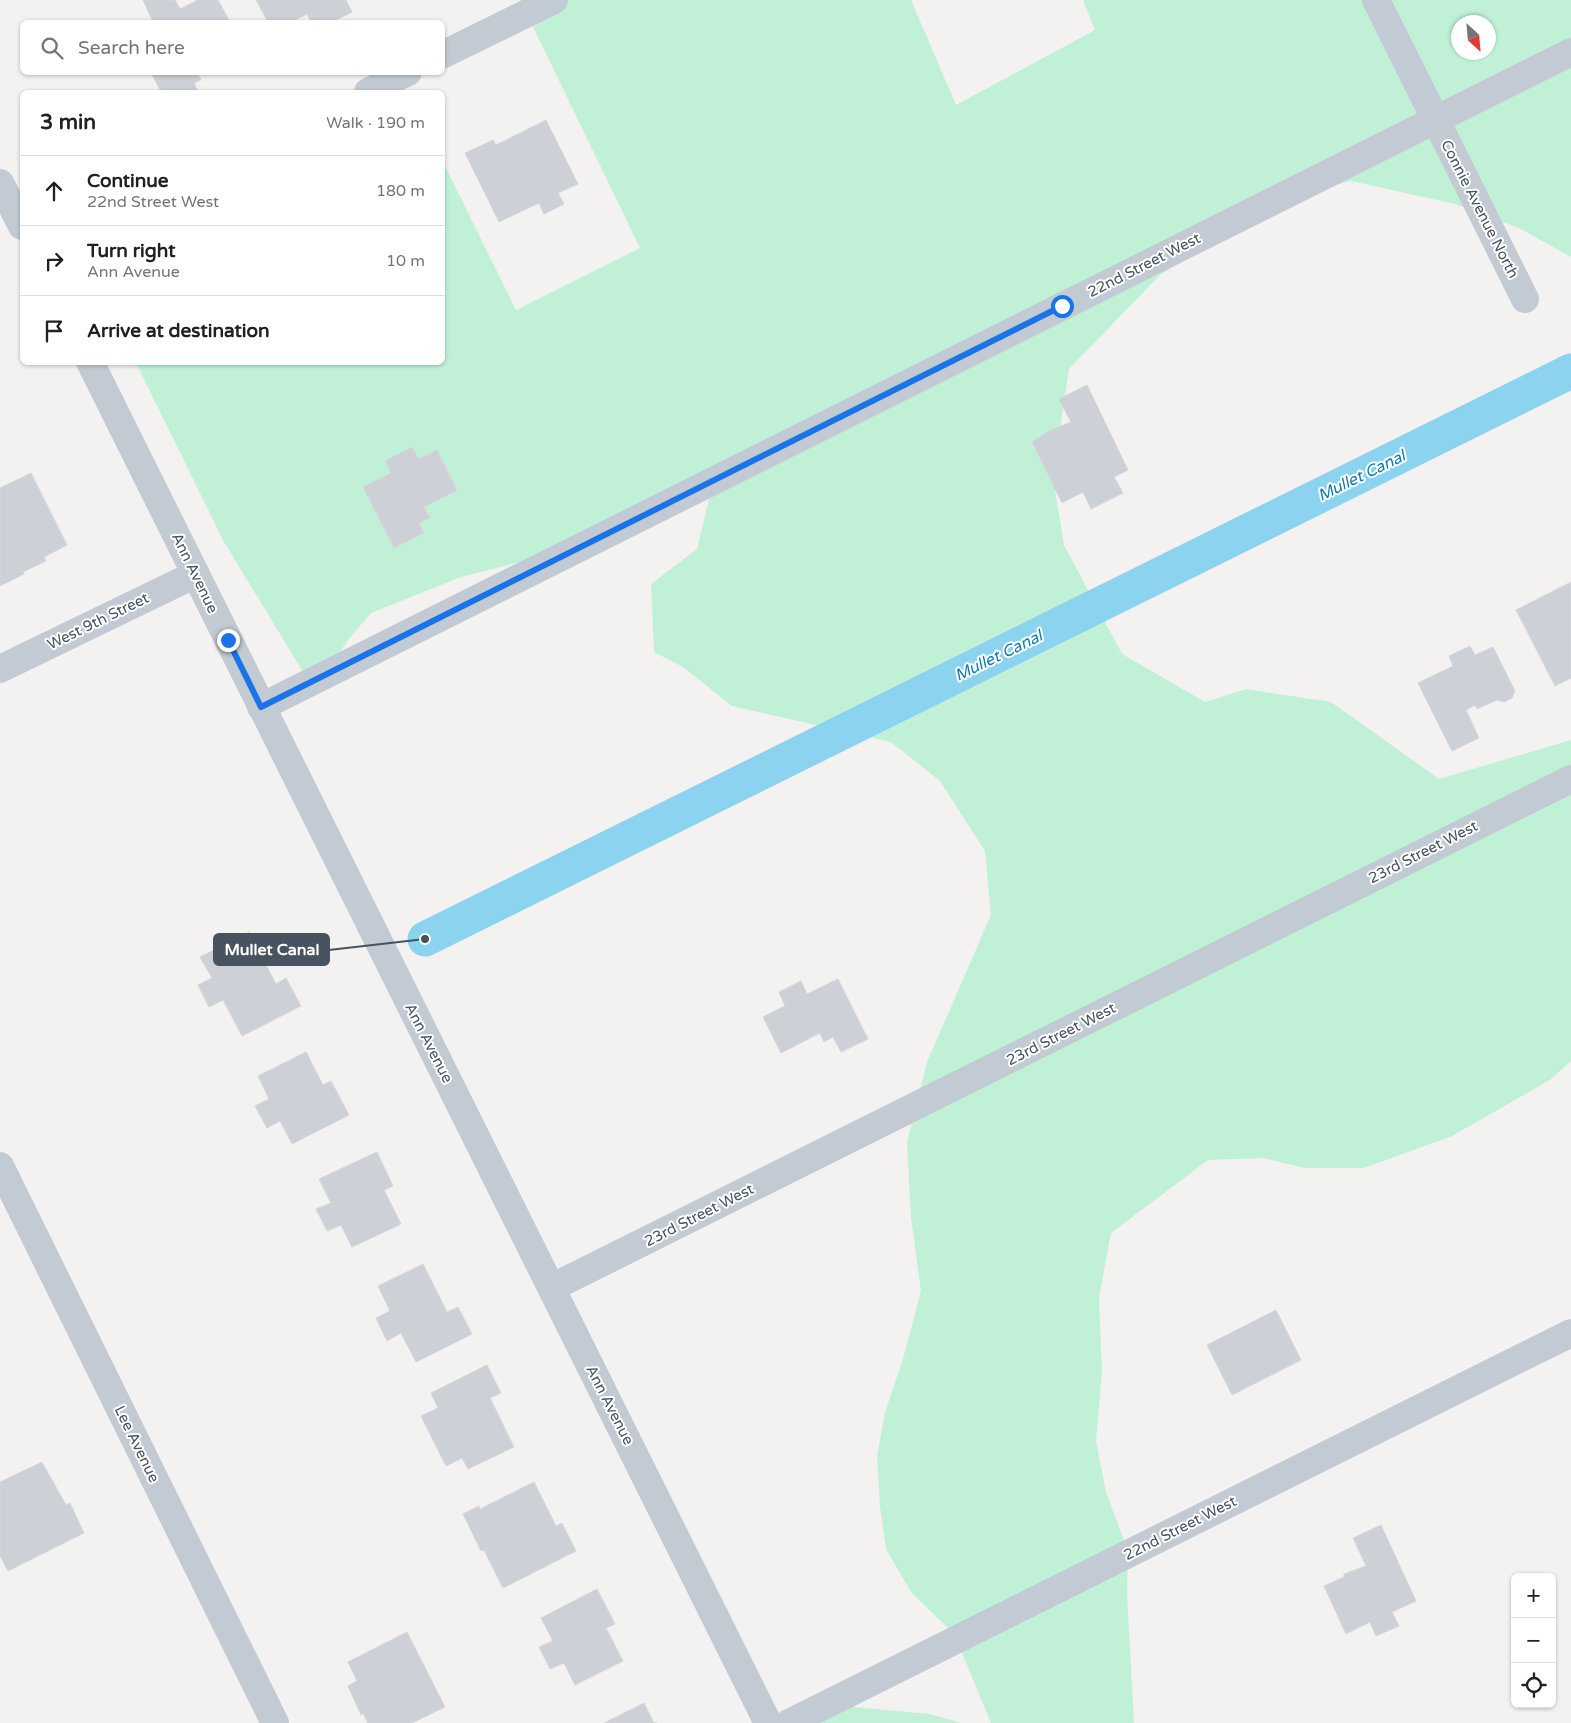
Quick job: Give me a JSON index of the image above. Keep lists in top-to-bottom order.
{
  "streets": {
    "street": [
      "Connie Avenue North",
      "22nd Street West",
      "Ann Avenue",
      "West 9th Street",
      "23rd Street West",
      "Lee Avenue"
    ]
  },
  "crossings": [
    ["Connie Avenue North", "22nd Street West"],
    ["22nd Street West", "Ann Avenue"],
    ["Ann Avenue", "West 9th Street"],
    ["Ann Avenue", "23rd Street West"]
  ],
  "water": ["Mullet Canal"],
  "places": ["Mullet Canal"],
  "north": "bottom right",
  "page": {
    "search": "Search here",
    "heading": ["3 min", "Walk · 190 m"],
    "list": [
      ["Continue", "22nd Street West", "180 m"],
      ["Turn right", "Ann Avenue", "10 m"],
      "Arrive at destination"
    ],
    "map_buttons": ["+", "−"]
  }
}
